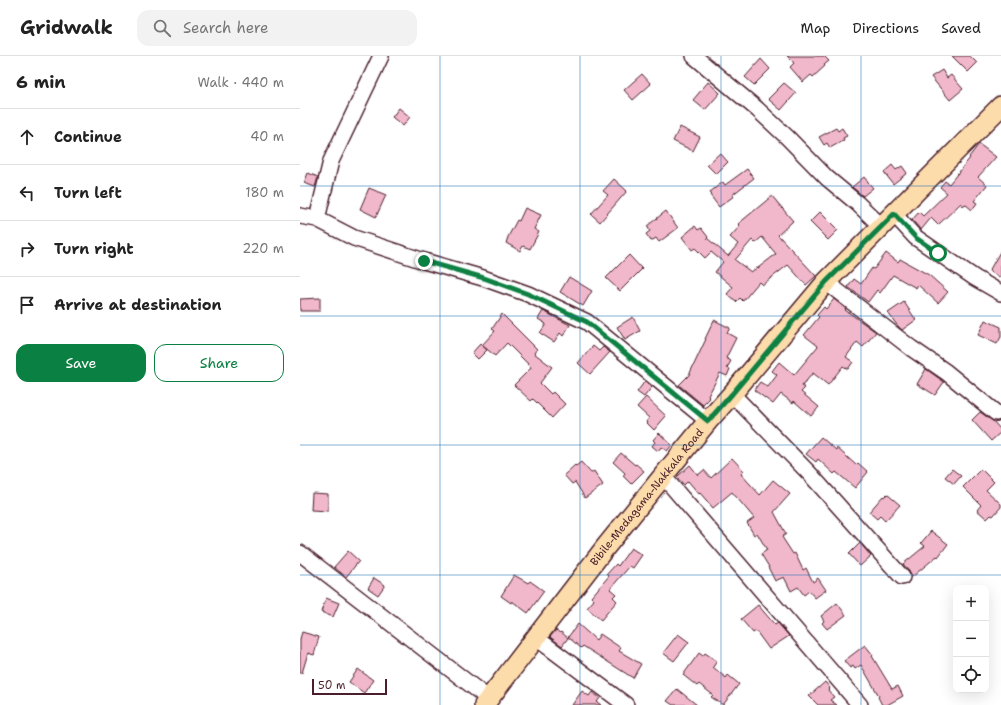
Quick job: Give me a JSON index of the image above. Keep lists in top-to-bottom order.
{
  "streets": {
    "main road": ["Bibile-Medagama-Nakkala Road"]
  },
  "scale_bar": "50 m",
  "page": {
    "header": "Gridwalk",
    "search": "Search here",
    "nav": ["Map", "Directions", "Saved"],
    "heading": ["6 min", "Walk · 440 m"],
    "list": [
      ["Continue", "40 m"],
      ["Turn left", "180 m"],
      ["Turn right", "220 m"],
      "Arrive at destination"
    ],
    "buttons": ["Save", "Share"],
    "map_buttons": ["+", "−"],
    "scale": "50 m"
  }
}
